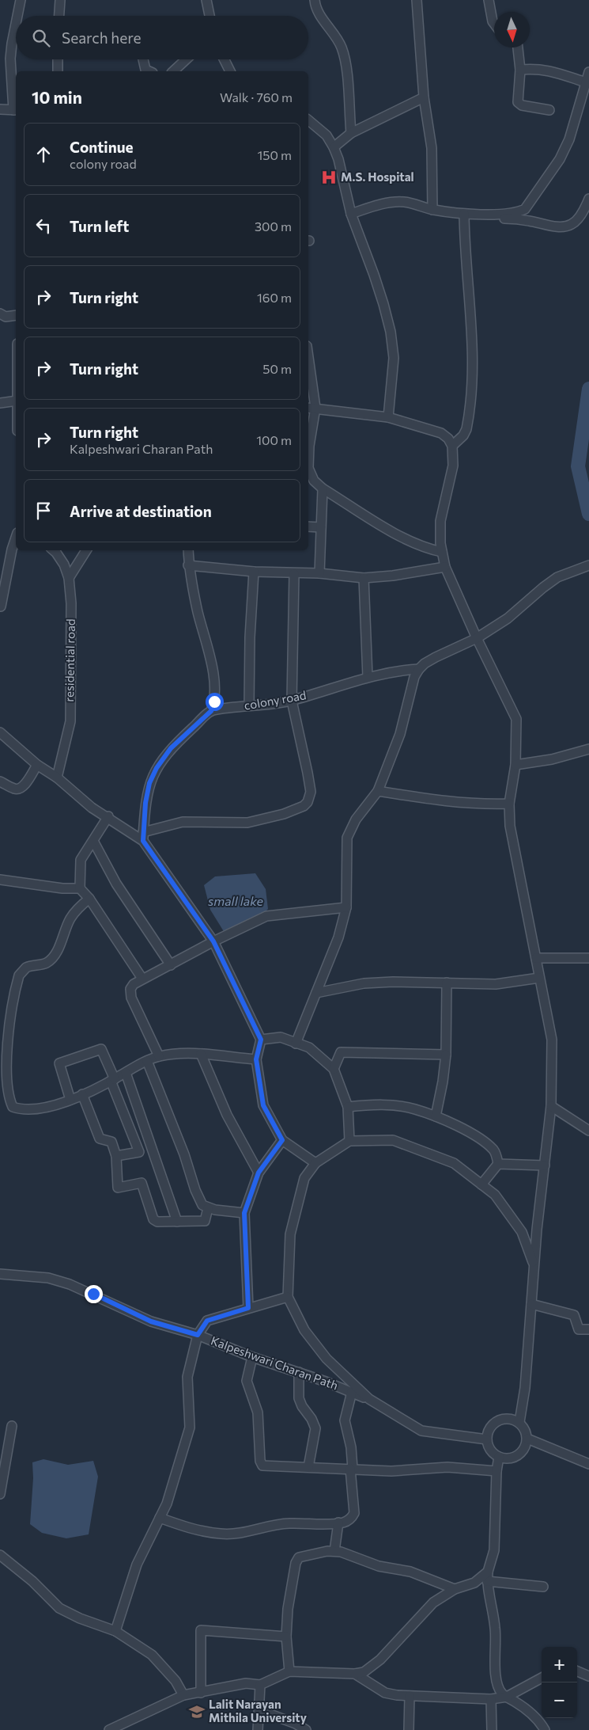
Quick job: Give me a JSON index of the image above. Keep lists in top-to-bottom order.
{
  "streets": {
    "street": ["residential road", "colony road", "Kalpeshwari Charan Path"]
  },
  "water": ["small lake"],
  "places": {
    "hospital": ["M.S. Hospital"],
    "school or university": ["Lalit Narayan Mithila University"]
  },
  "north": "bottom",
  "page": {
    "search": "Search here",
    "heading": ["10 min", "Walk · 760 m"],
    "list": [
      ["Continue", "colony road", "150 m"],
      ["Turn left", "300 m"],
      ["Turn right", "160 m"],
      ["Turn right", "50 m"],
      ["Turn right", "Kalpeshwari Charan Path", "100 m"],
      "Arrive at destination"
    ],
    "map_buttons": ["+", "−"]
  }
}
